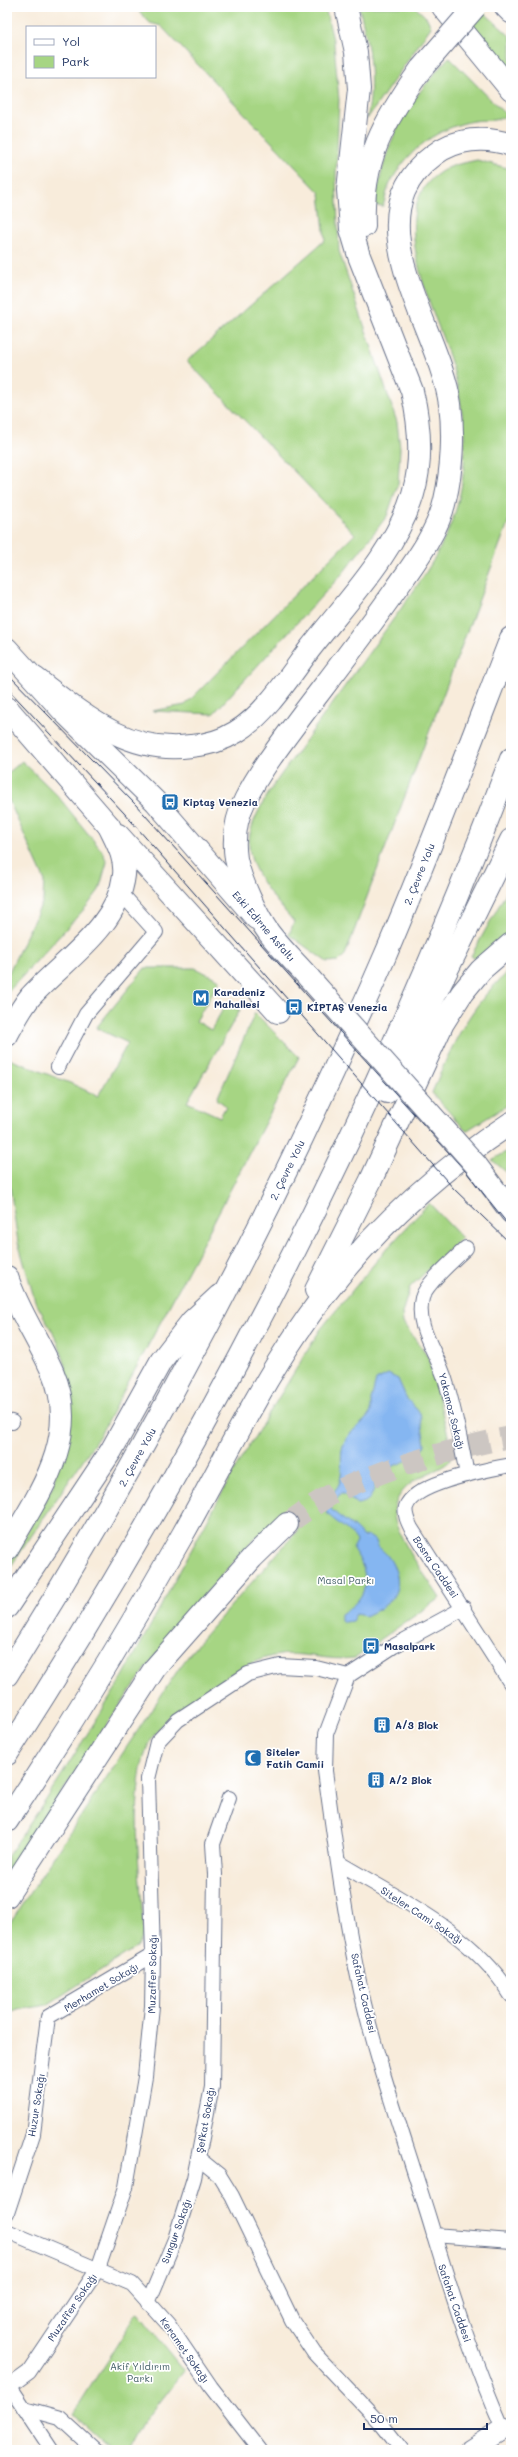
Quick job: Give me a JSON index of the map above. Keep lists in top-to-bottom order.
{
  "streets": {
    "main road": ["2. Çevre Yolu", "Eski Edirne Asfaltı"],
    "street": [
      "Yakamoz Sokağı",
      "Bosna Caddesi",
      "Siteler Cami Sokağı",
      "Muzaffer Sokağı",
      "Merhamet Sokağı",
      "Safahat Caddesi",
      "Huzur Sokağı",
      "Şefkat Sokağı",
      "Sungur Sokağı",
      "Keramet Sokağı"
    ]
  },
  "crossings": [
    ["Yakamoz Sokağı", "Bosna Caddesi"],
    ["Siteler Cami Sokağı", "Safahat Caddesi"],
    ["Muzaffer Sokağı", "Merhamet Sokağı"],
    ["Muzaffer Sokağı", "Safahat Caddesi"],
    ["Muzaffer Sokağı", "Keramet Sokağı"],
    ["Merhamet Sokağı", "Huzur Sokağı"],
    ["Şefkat Sokağı", "Sungur Sokağı"],
    ["Sungur Sokağı", "Keramet Sokağı"]
  ],
  "parks": ["Masal Parkı", "Akif Yıldırım Parkı"],
  "places": {
    "bus stop": ["Kiptaş Venezia", "KİPTAŞ Venezia", "Masalpark"],
    "metro station": ["Karadeniz Mahallesi"],
    "building": ["A/3 Blok", "A/2 Blok"],
    "mosque": ["Siteler Fatih Camii"]
  },
  "legend": ["Yol", "Park"],
  "scale_bar": "50 m"
}
